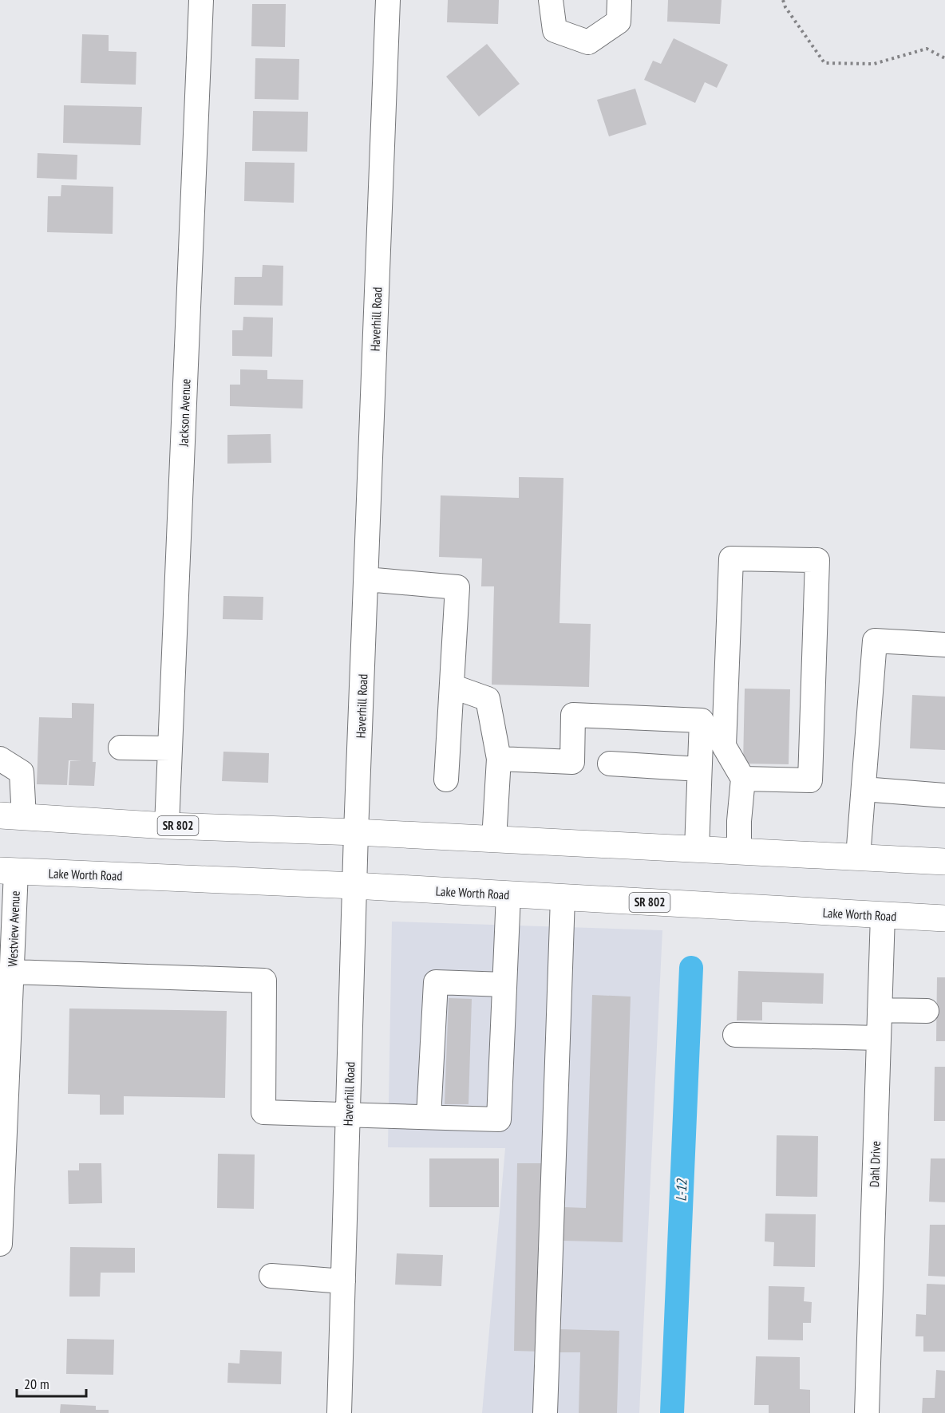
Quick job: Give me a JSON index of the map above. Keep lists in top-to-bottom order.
{
  "streets": {
    "main road": ["SR 802", "Lake Worth Road"],
    "street": [
      "Haverhill Road",
      "Jackson Avenue",
      "Westview Avenue",
      "Dahl Drive"
    ]
  },
  "crossings": [
    ["Haverhill Road", "SR 802"],
    ["Haverhill Road", "Lake Worth Road"],
    ["Jackson Avenue", "SR 802"],
    ["Lake Worth Road", "Westview Avenue"],
    ["Lake Worth Road", "Dahl Drive"]
  ],
  "water": ["L-12"],
  "scale_bar": "20 m"
}
